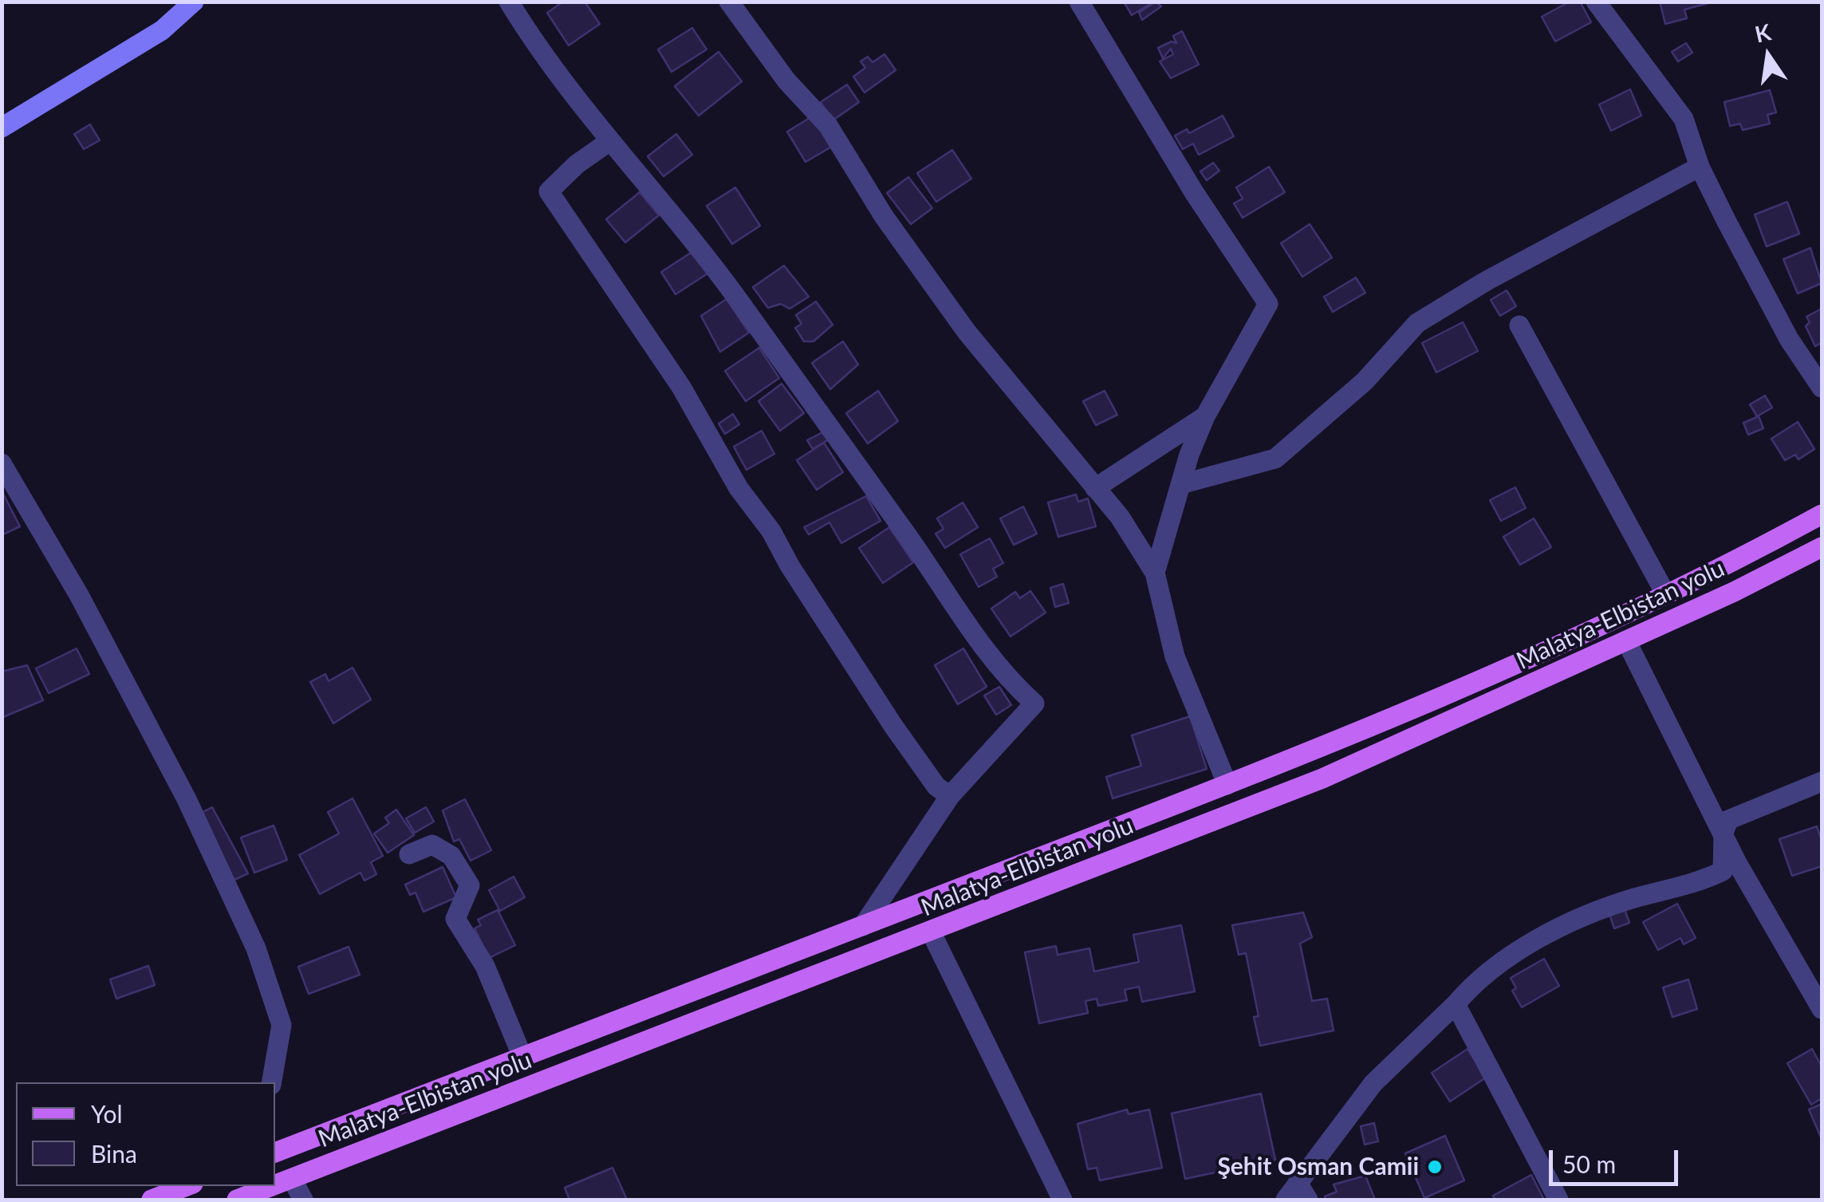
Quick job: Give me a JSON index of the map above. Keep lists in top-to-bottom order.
{
  "streets": {
    "main road": ["Malatya-Elbistan yolu"]
  },
  "places": ["Şehit Osman Camii"],
  "legend": ["Yol", "Bina"],
  "scale_bar": "50 m",
  "north": "top"
}
